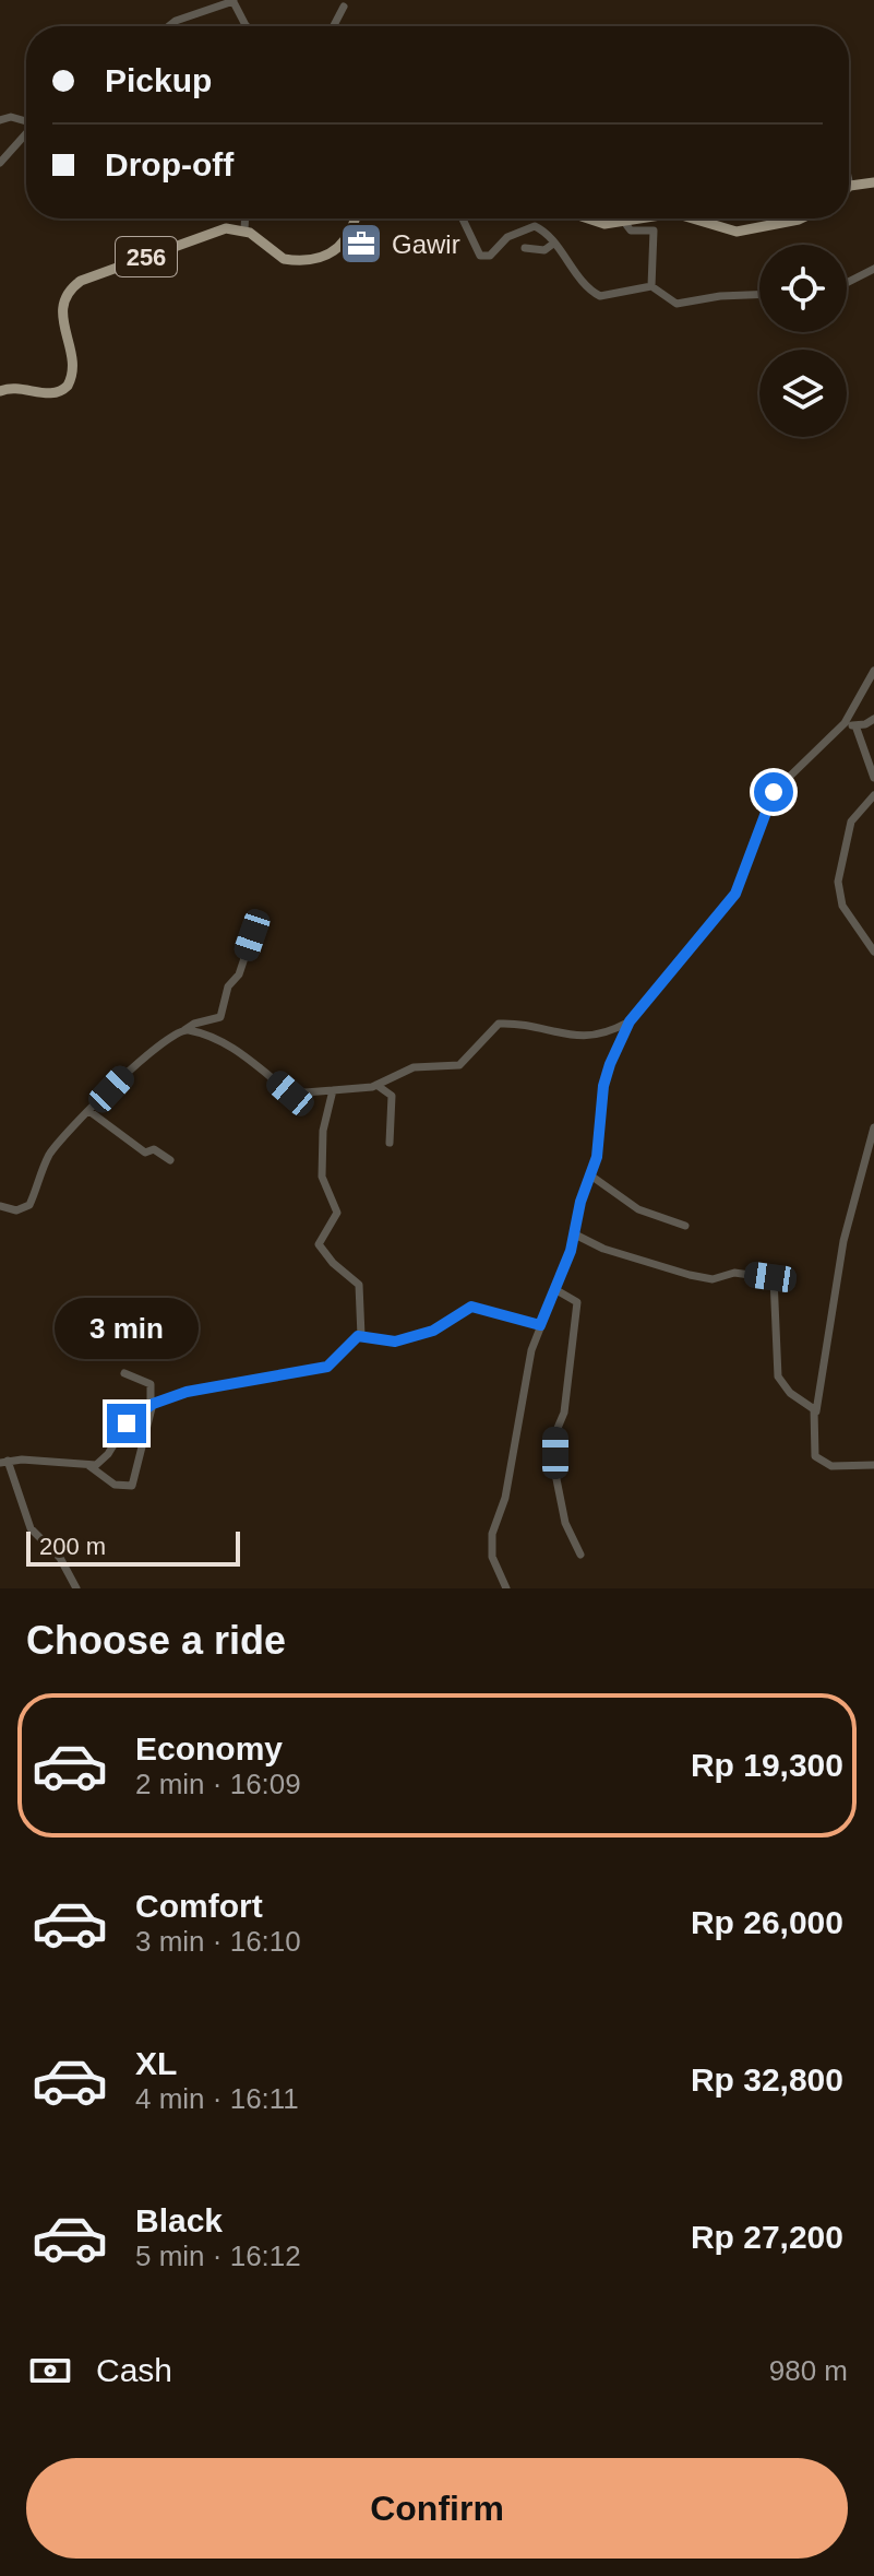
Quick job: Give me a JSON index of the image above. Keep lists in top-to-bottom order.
{
  "streets": {
    "main road": ["256"]
  },
  "places": {
    "office": ["Gawir"]
  },
  "scale_bar": "200 m",
  "page": {
    "banner": ["Pickup", "Drop-off"],
    "bubble": "3 min",
    "scale": "200 m",
    "heading": "Choose a ride",
    "list": [
      {
        "name": "Economy",
        "note": "2 min · 16:09",
        "value": "Rp 19,300"
      },
      {
        "name": "Comfort",
        "note": "3 min · 16:10",
        "value": "Rp 26,000"
      },
      {
        "name": "XL",
        "note": "4 min · 16:11",
        "value": "Rp 32,800"
      },
      {
        "name": "Black",
        "note": "5 min · 16:12",
        "value": "Rp 27,200"
      }
    ],
    "pay": ["Cash", "980 m"],
    "buttons": "Confirm"
  }
}
